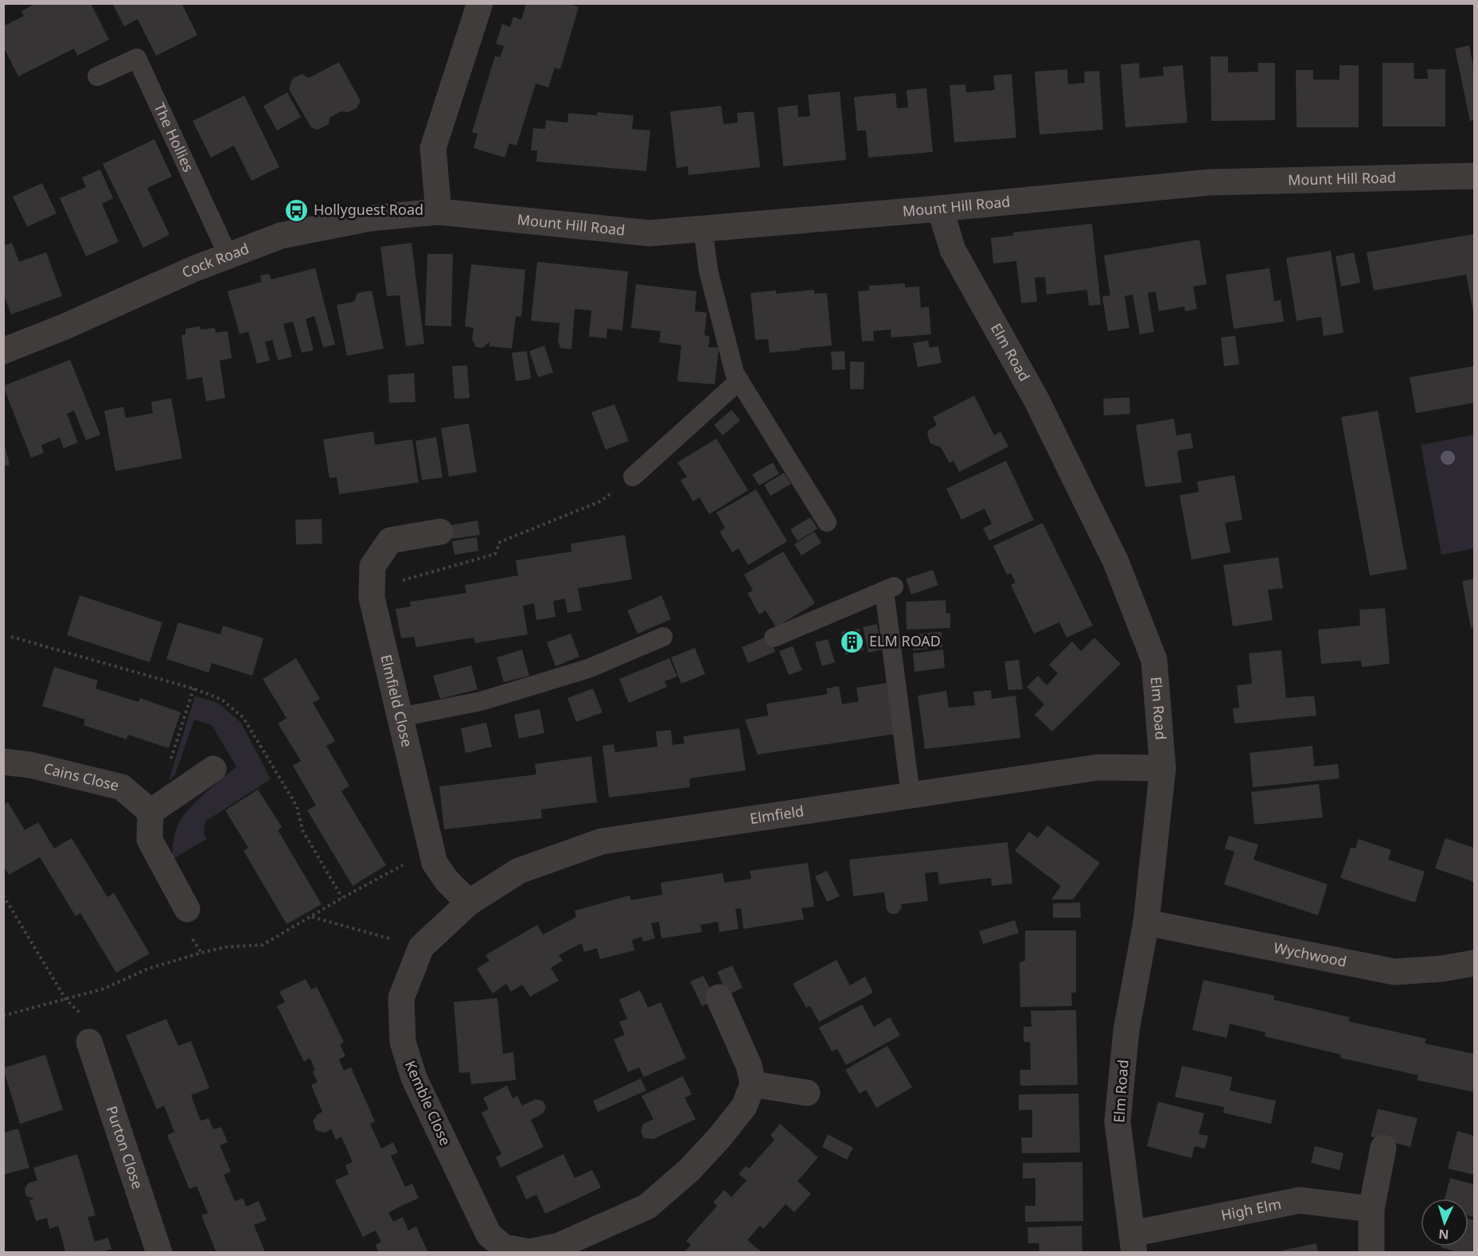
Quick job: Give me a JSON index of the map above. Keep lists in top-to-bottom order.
{
  "streets": {
    "street": [
      "Mount Hill Road",
      "Cock Road",
      "Elm Road",
      "Elmfield Close",
      "Cains Close",
      "Elmfield",
      "Wychwood",
      "Kemble Close",
      "Purton Close",
      "High Elm"
    ],
    "lane": ["The Hollies"]
  },
  "crossings": [
    ["The Hollies", "Cock Road"],
    ["Mount Hill Road", "Cock Road"],
    ["Mount Hill Road", "Elm Road"],
    ["Elm Road", "Elmfield"],
    ["Elm Road", "Wychwood"],
    ["Elm Road", "High Elm"],
    ["Elmfield Close", "Elmfield"],
    ["Elmfield", "Kemble Close"]
  ],
  "places": {
    "bus stop": ["Hollyguest Road"],
    "building": ["ELM ROAD"]
  },
  "north": "bottom"
}
